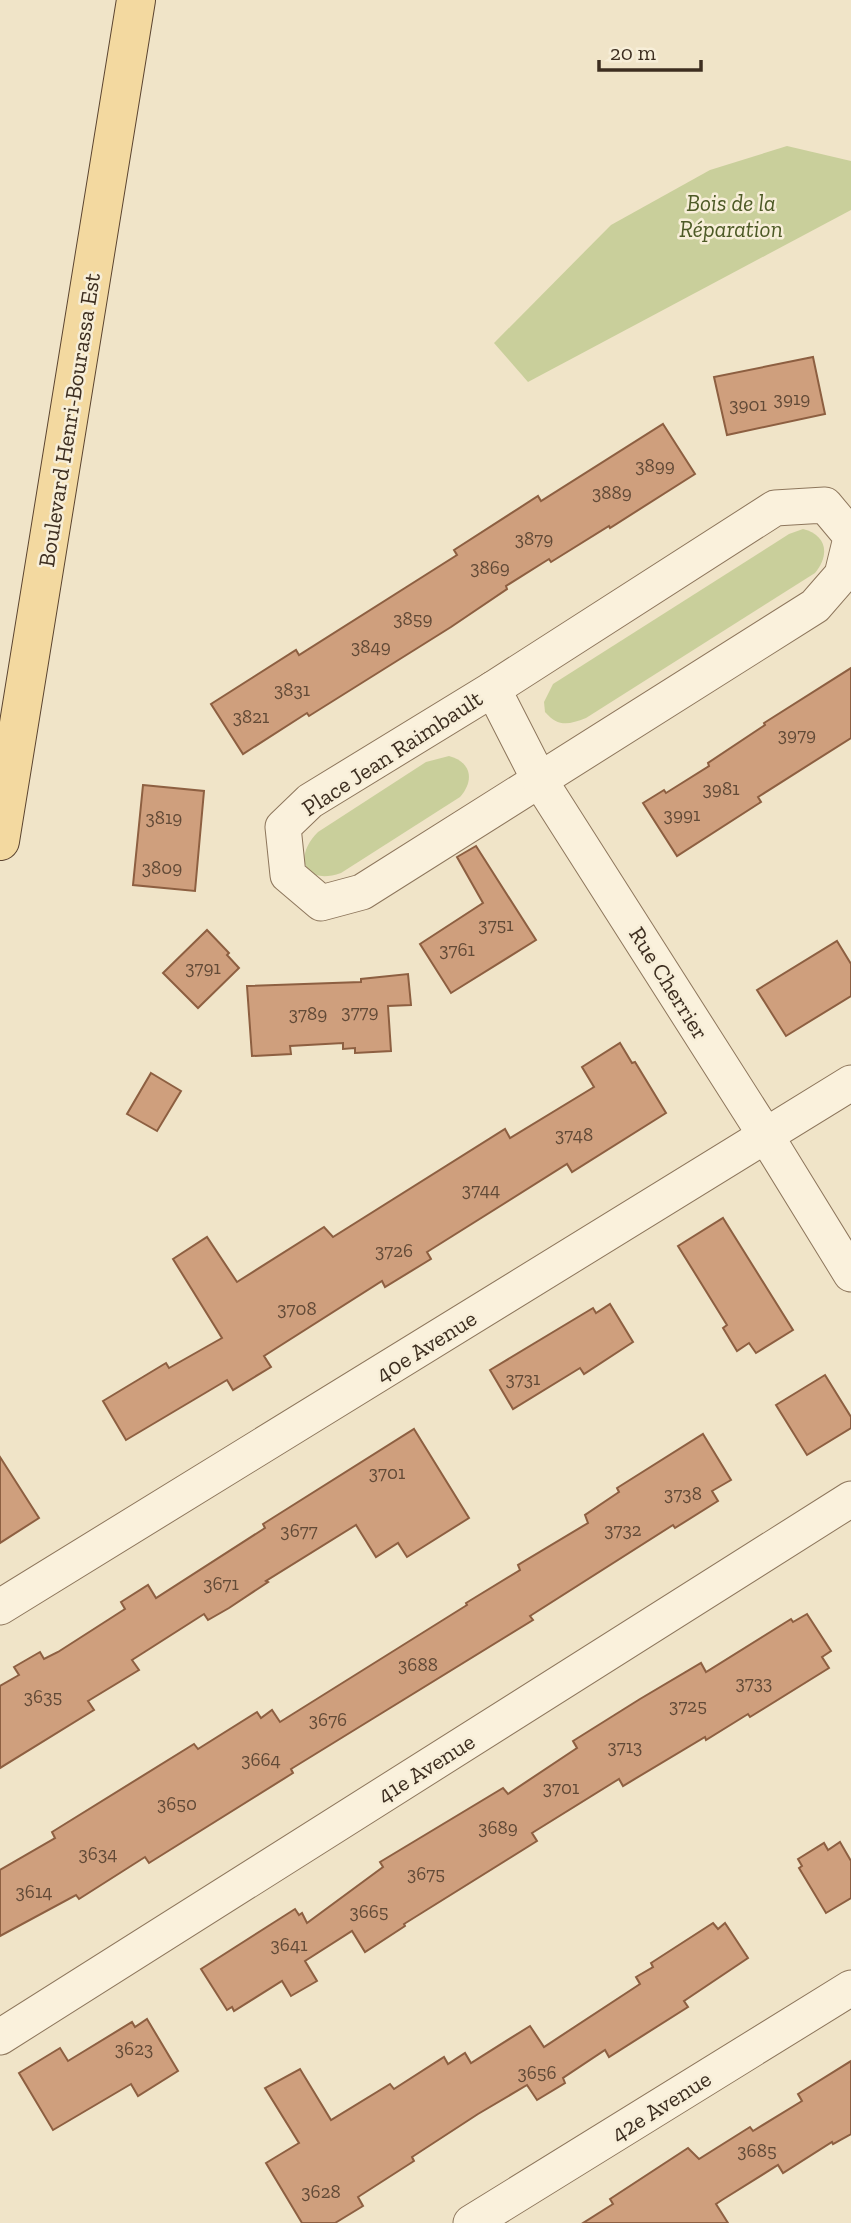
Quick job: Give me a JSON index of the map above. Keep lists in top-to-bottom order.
{
  "streets": {
    "main road": ["Boulevard Henri-Bourassa Est"],
    "street": [
      "Place Jean Raimbault",
      "Rue Cherrier",
      "40e Avenue",
      "41e Avenue",
      "42e Avenue"
    ]
  },
  "crossings": [
    ["Place Jean Raimbault", "Rue Cherrier"],
    ["Rue Cherrier", "40e Avenue"]
  ],
  "parks": ["Bois de la Réparation"],
  "house_numbers": [
    "3919",
    "3901",
    "3899",
    "3889",
    "3879",
    "3869",
    "3859",
    "3849",
    "3831",
    "3821",
    "3979",
    "3981",
    "3991",
    "3819",
    "3809",
    "3751",
    "3761",
    "3791",
    "3779",
    "3789",
    "3748",
    "3744",
    "3726",
    "3708",
    "3731",
    "3701",
    "3738",
    "3732",
    "3677",
    "3671",
    "3688",
    "3733",
    "3635",
    "3725",
    "3676",
    "3713",
    "3664",
    "3701",
    "3650",
    "3689",
    "3634",
    "3675",
    "3614",
    "3665",
    "3641",
    "3623",
    "3656",
    "3685",
    "3628"
  ],
  "scale_bar": "20 m"
}
